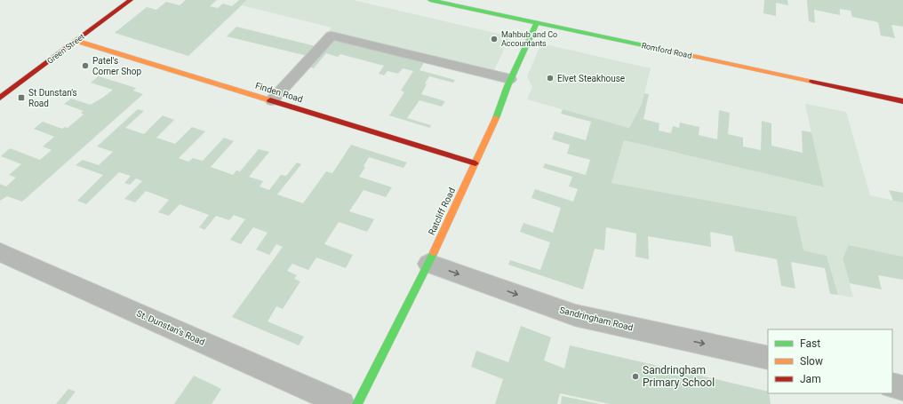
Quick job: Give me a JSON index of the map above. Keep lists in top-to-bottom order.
{
  "streets": {
    "street": [
      "Green Street",
      "Romford Road",
      "Finden Road",
      "Ratcliff Road",
      "Sandringham Road",
      "St. Dunstan's Road"
    ]
  },
  "crossings": [
    ["Green Street", "Finden Road"],
    ["Romford Road", "Ratcliff Road"],
    ["Finden Road", "Ratcliff Road"],
    ["Ratcliff Road", "Sandringham Road"]
  ],
  "one_way": ["Sandringham Road"],
  "places": {
    "other": [
      "Mahbub and Co Accountants",
      "Patel's Corner Shop",
      "Elvet Steakhouse",
      "Sandringham Primary School"
    ],
    "transit": ["St Dunstan's Road"]
  },
  "legend": ["Fast", "Slow", "Jam"]
}
